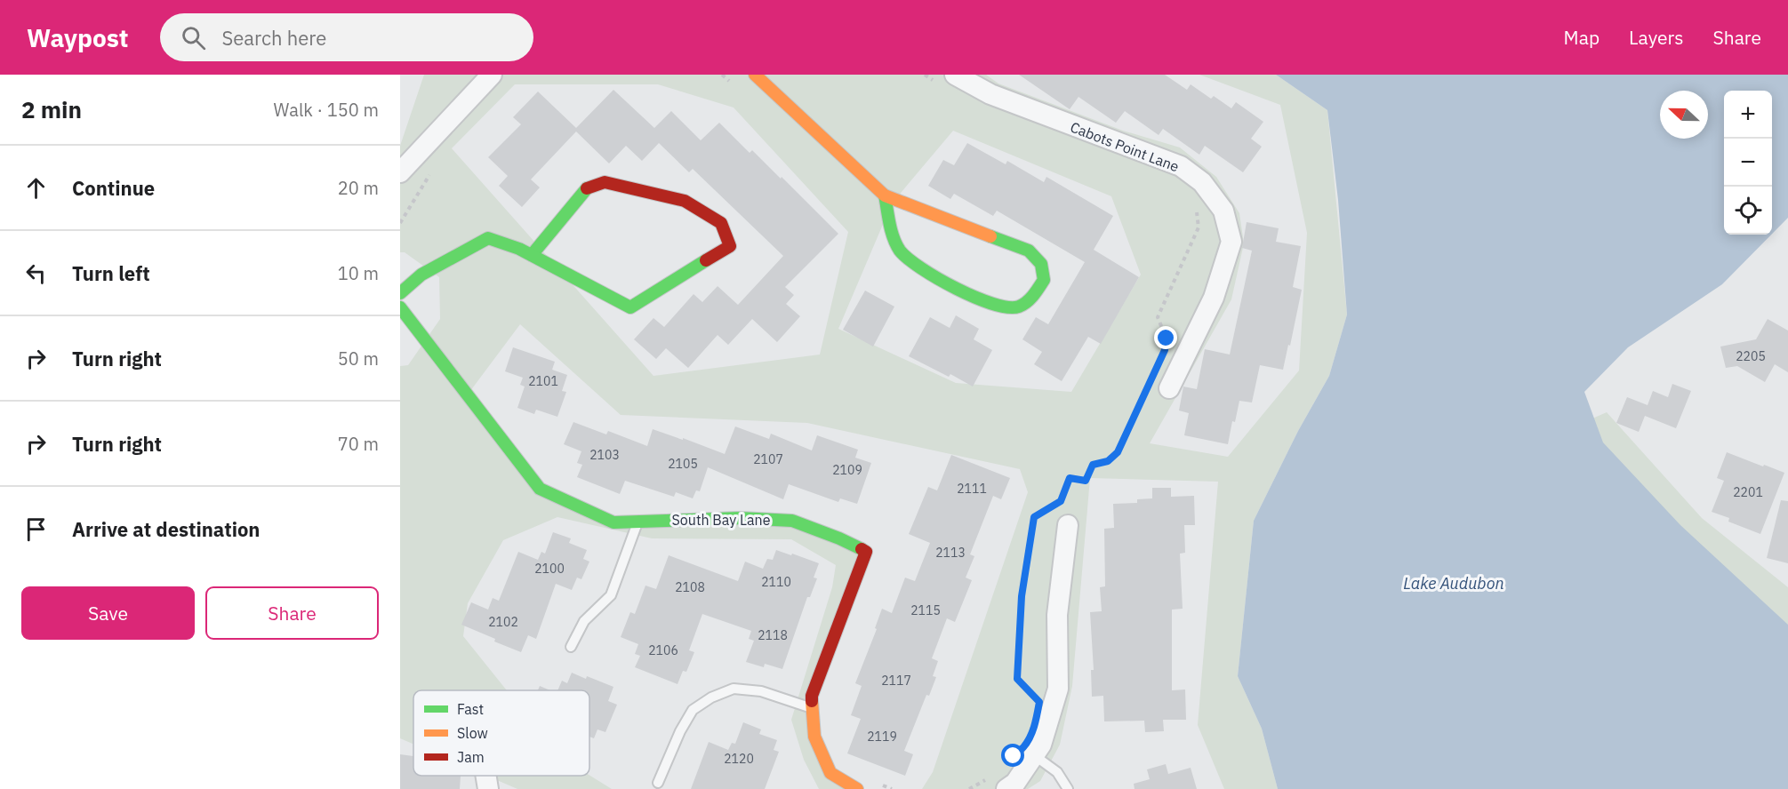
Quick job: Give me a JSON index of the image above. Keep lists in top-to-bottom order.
{
  "streets": {
    "street": ["Cabots Point Lane", "South Bay Lane"]
  },
  "water": ["Lake Audubon"],
  "house_numbers": [
    "2205",
    "2101",
    "2103",
    "2107",
    "2105",
    "2109",
    "2111",
    "2201",
    "2113",
    "2100",
    "2110",
    "2108",
    "2115",
    "2102",
    "2118",
    "2106",
    "2117",
    "2119",
    "2120"
  ],
  "legend": ["Fast", "Slow", "Jam"],
  "north": "left",
  "page": {
    "header": "Waypost",
    "search": "Search here",
    "nav": ["Map", "Layers", "Share"],
    "heading": ["2 min", "Walk · 150 m"],
    "map_buttons": ["+", "−"],
    "list": [
      ["Continue", "20 m"],
      ["Turn left", "10 m"],
      ["Turn right", "50 m"],
      ["Turn right", "70 m"],
      "Arrive at destination"
    ],
    "buttons": ["Save", "Share"]
  }
}
